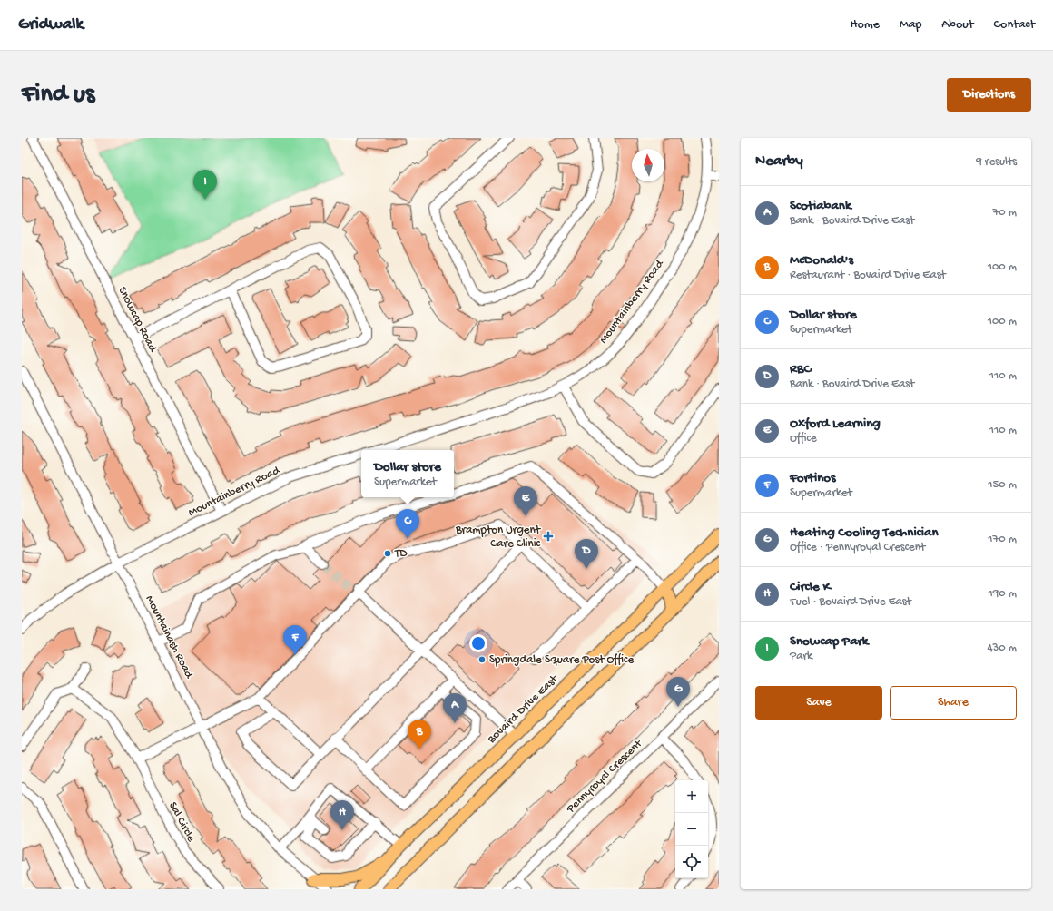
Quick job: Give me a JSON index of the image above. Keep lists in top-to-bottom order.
{
  "streets": {
    "main road": ["Bovaird Drive East"],
    "street": [
      "Mountainberry Road",
      "Snowcap Road",
      "Mountainash Road",
      "Pennyroyal Crescent",
      "Sal Circle"
    ]
  },
  "crossings": [
    ["Mountainberry Road", "Snowcap Road"],
    ["Mountainberry Road", "Mountainash Road"]
  ],
  "places": {
    "health": ["Brampton Urgent Care Clinic"],
    "other": ["TD", "Springdale Square Post Office"]
  },
  "north": "top",
  "page": {
    "header": "Gridwalk",
    "nav": [
      "Home",
      "Map",
      "About",
      "Contact"
    ],
    "buttons": [
      "Directions",
      ["Save", "Share"]
    ],
    "title": "Find us",
    "heading": ["Nearby", "9 results"],
    "pins": [
      "I",
      "E",
      "C",
      "D",
      "F",
      "G",
      "A",
      "B",
      "H"
    ],
    "list": [
      {
        "mark": "A",
        "name": "Scotiabank",
        "note": "Bank · Bovaird Drive East",
        "value": "70 m"
      },
      {
        "mark": "B",
        "name": "McDonald's",
        "note": "Restaurant · Bovaird Drive East",
        "value": "100 m"
      },
      {
        "mark": "C",
        "name": "Dollar store",
        "note": "Supermarket",
        "value": "100 m"
      },
      {
        "mark": "D",
        "name": "RBC",
        "note": "Bank · Bovaird Drive East",
        "value": "110 m"
      },
      {
        "mark": "E",
        "name": "Oxford Learning",
        "note": "Office",
        "value": "110 m"
      },
      {
        "mark": "F",
        "name": "Fortinos",
        "note": "Supermarket",
        "value": "150 m"
      },
      {
        "mark": "G",
        "name": "Heating Cooling Technician",
        "note": "Office · Pennyroyal Crescent",
        "value": "170 m"
      },
      {
        "mark": "H",
        "name": "Circle K",
        "note": "Fuel · Bovaird Drive East",
        "value": "190 m"
      },
      {
        "mark": "I",
        "name": "Snowcap Park",
        "note": "Park",
        "value": "430 m"
      }
    ],
    "popup": ["Dollar store", "Supermarket"],
    "map_buttons": ["+", "−"]
  }
}
